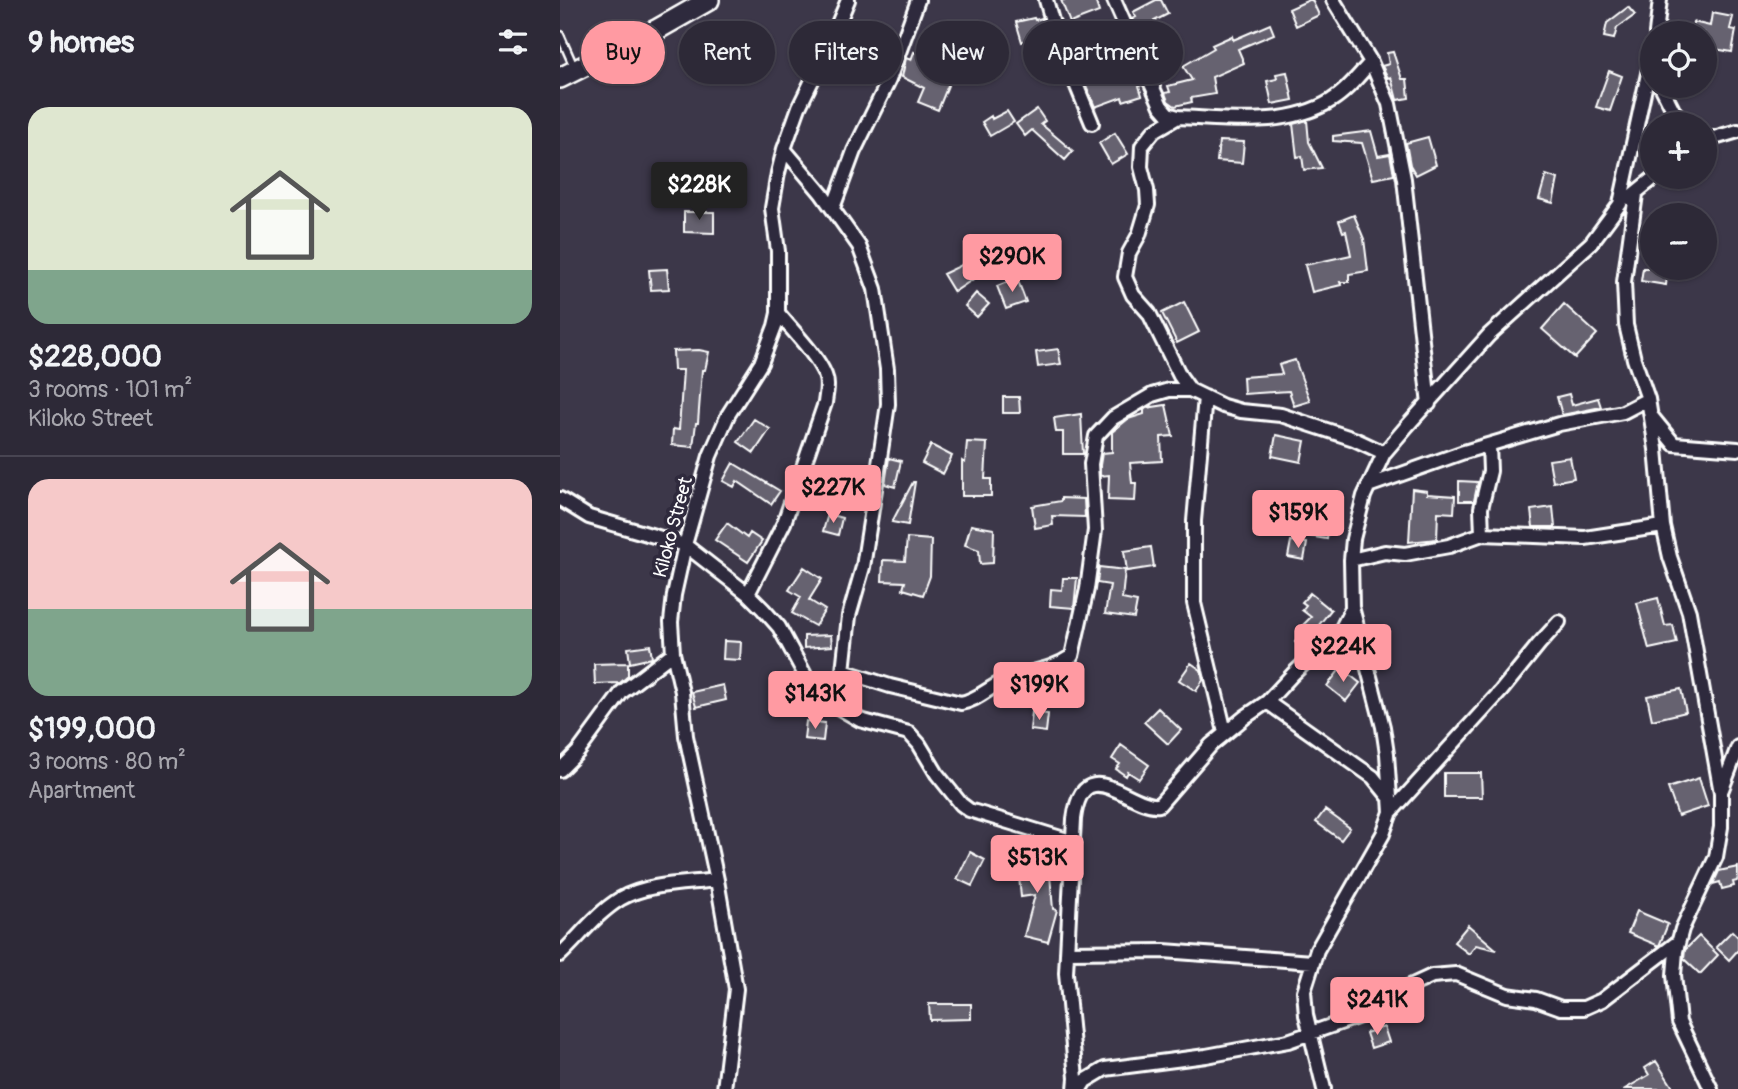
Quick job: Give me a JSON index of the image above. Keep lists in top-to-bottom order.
{
  "streets": {
    "street": ["Kiloko Street"]
  },
  "page": {
    "heading": "9 homes",
    "map_buttons": ["+", "−"],
    "chip": [
      "Buy",
      "Rent",
      "Filters",
      "New",
      "Apartment"
    ],
    "list": [
      {
        "name": "$228,000",
        "note": "3 rooms · 101 m² · Kiloko Street"
      },
      {
        "name": "$199,000",
        "note": "3 rooms · 80 m² · Apartment"
      }
    ],
    "price": [
      "$228K",
      "$290K",
      "$227K",
      "$159K",
      "$224K",
      "$199K",
      "$143K",
      "$513K",
      "$241K"
    ]
  }
}
